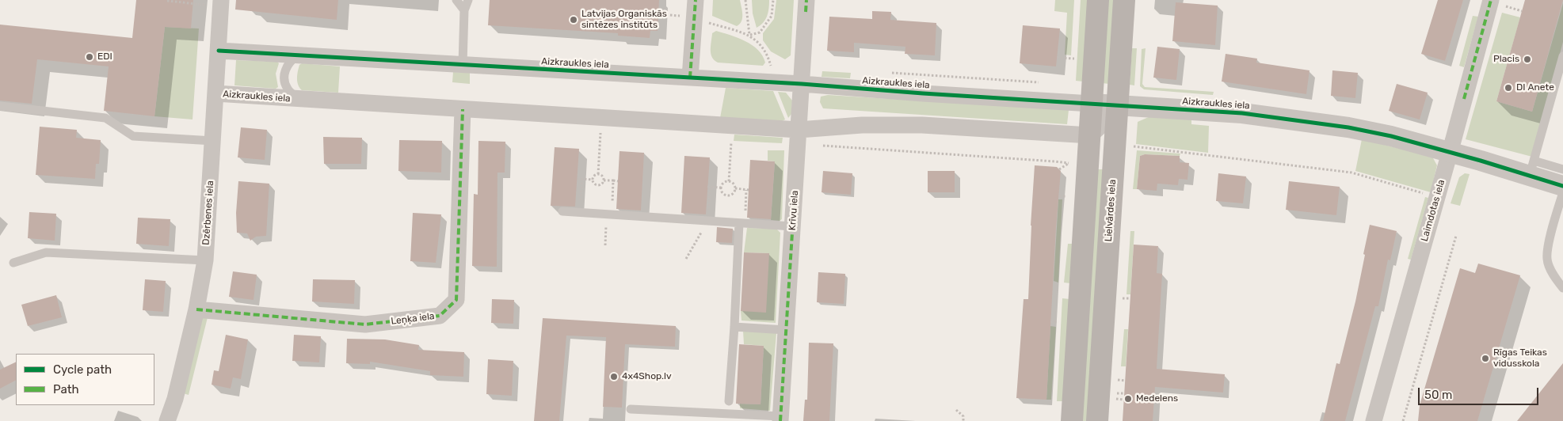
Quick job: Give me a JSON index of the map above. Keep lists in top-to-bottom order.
{
  "streets": {
    "main road": ["Lielvārdes iela"],
    "street": [
      "Aizkraukles iela",
      "Krīvu iela",
      "Laimdotas iela",
      "Dzērbenes iela",
      "Leņķa iela"
    ]
  },
  "crossings": [
    ["Aizkraukles iela", "Krīvu iela"],
    ["Aizkraukles iela", "Lielvārdes iela"],
    ["Aizkraukles iela", "Laimdotas iela"],
    ["Aizkraukles iela", "Dzērbenes iela"],
    ["Aizkraukles iela", "Leņķa iela"],
    ["Dzērbenes iela", "Leņķa iela"]
  ],
  "places": [
    "Latvijas Organiskās sintēzes institūts",
    "EDI",
    "Placis",
    "DI Anete",
    "Rīgas Teikas vidusskola",
    "4x4Shop.lv",
    "Medelens"
  ],
  "legend": ["Cycle path", "Path"],
  "scale_bar": "50 m"
}
